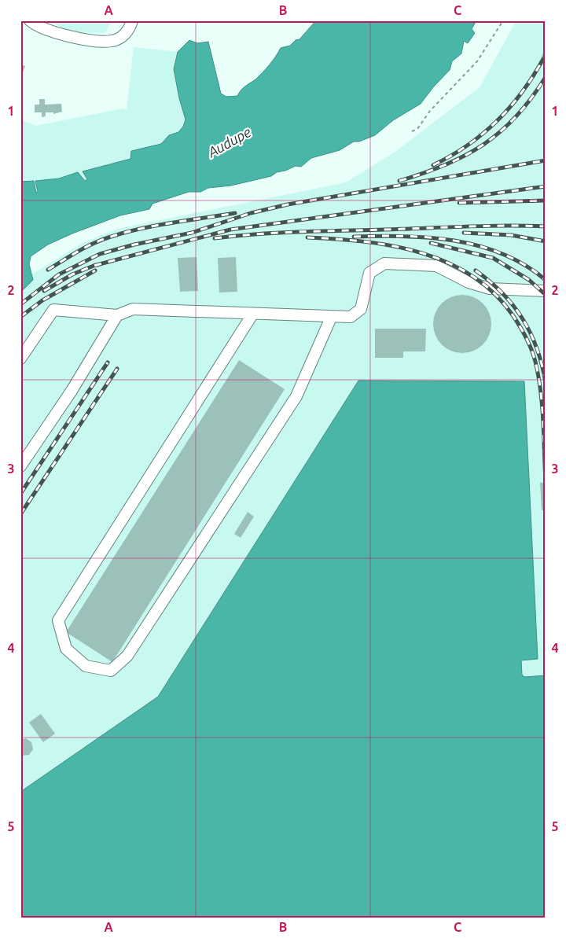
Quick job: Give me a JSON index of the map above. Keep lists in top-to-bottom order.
{
  "water": ["Audupe"],
  "grid": {
    "columns": ["A", "B", "C"],
    "rows": [
      "1",
      "2",
      "3",
      "4",
      "5"
    ]
  }
}
